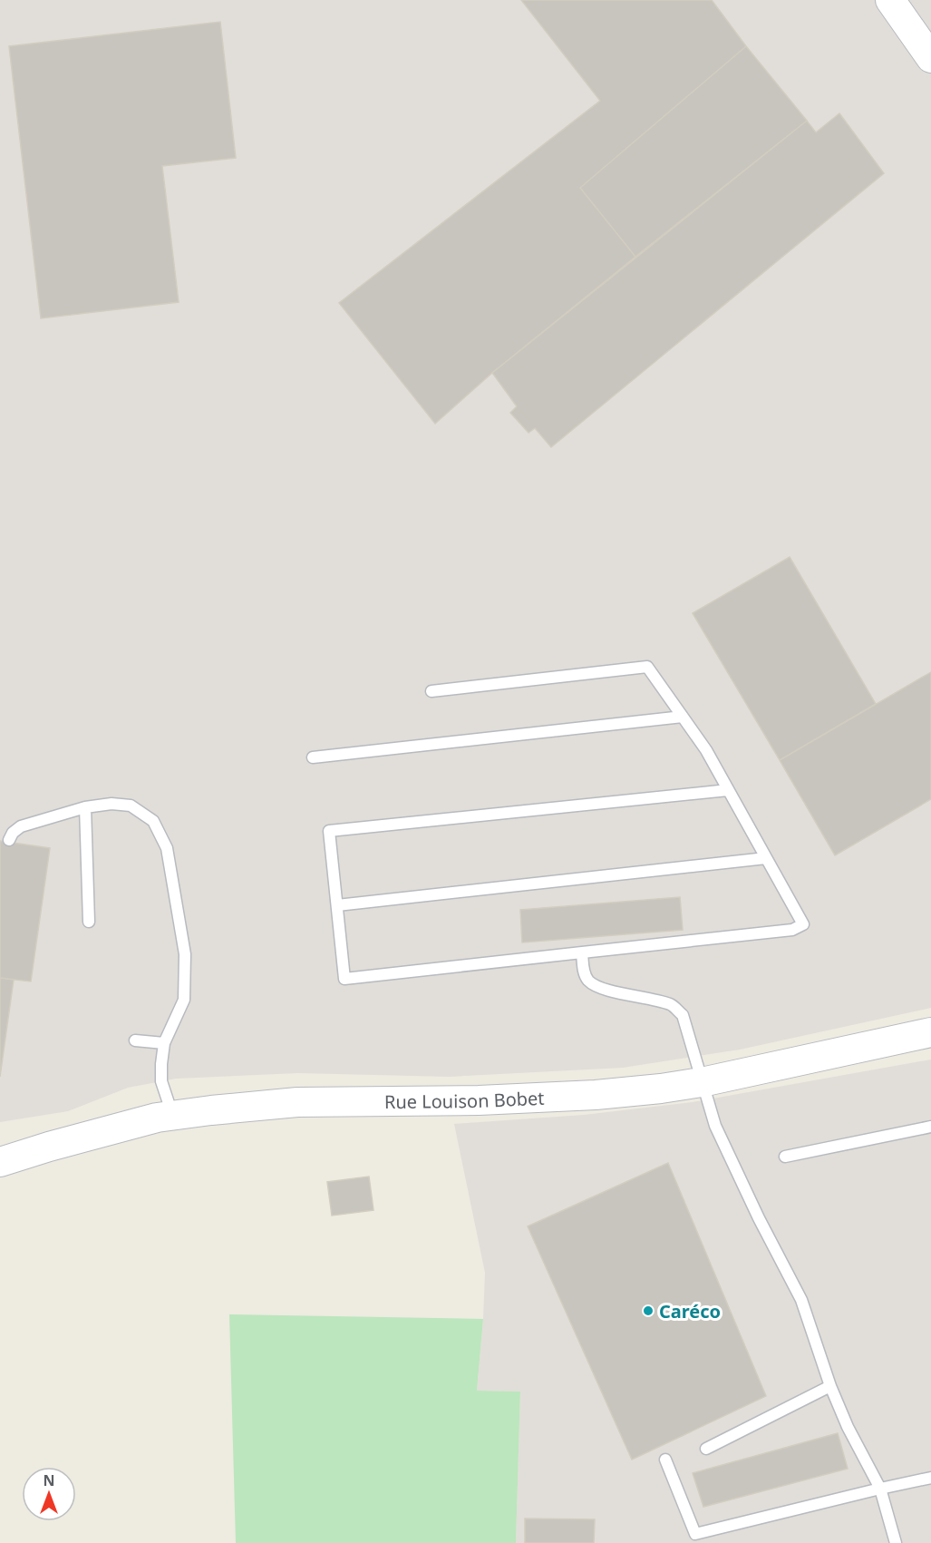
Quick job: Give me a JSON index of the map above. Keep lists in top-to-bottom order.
{
  "streets": {
    "street": ["Rue Louison Bobet"]
  },
  "places": ["Caréco"],
  "north": "top"
}
